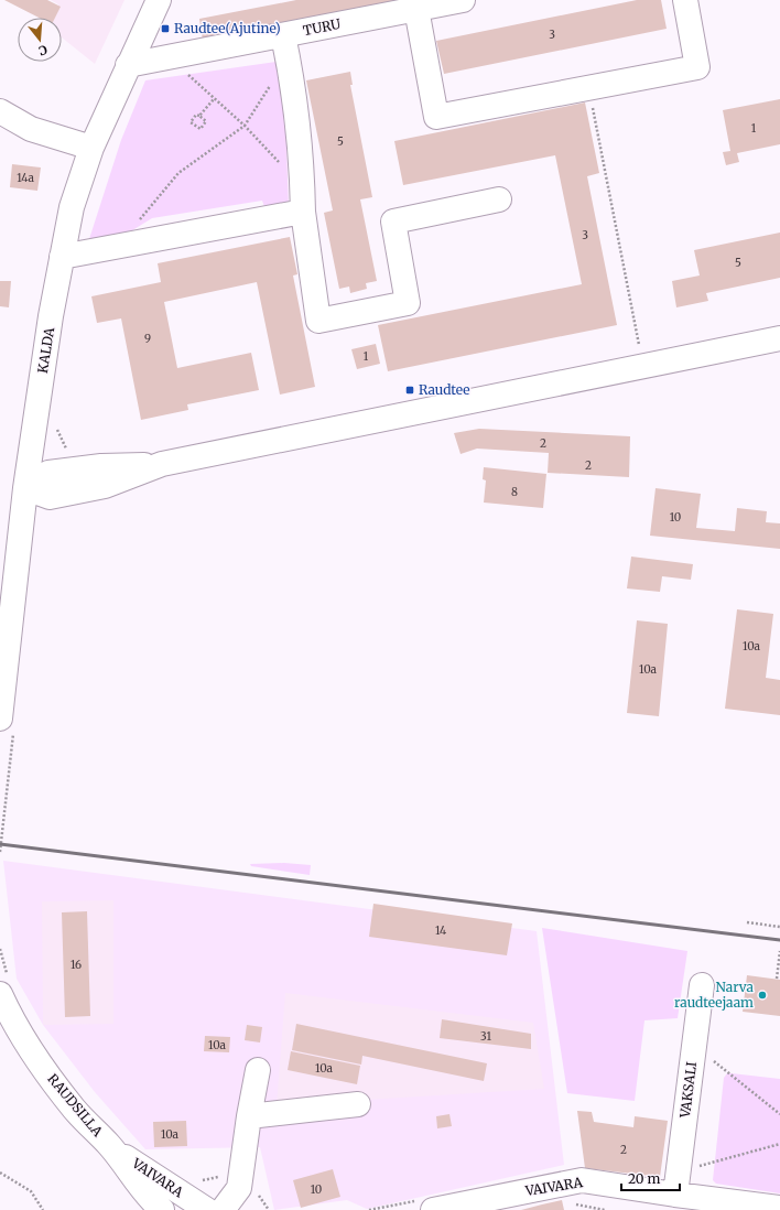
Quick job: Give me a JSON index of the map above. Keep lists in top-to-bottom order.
{
  "streets": {
    "street": [
      "TURU",
      "KALDA",
      "VAKSALI",
      "RAUDSILLA",
      "VAIVARA"
    ]
  },
  "crossings": [
    ["TURU", "KALDA"],
    ["VAKSALI", "VAIVARA"],
    ["RAUDSILLA", "VAIVARA"]
  ],
  "places": {
    "transit": ["Raudtee(Ajutine)", "Raudtee"],
    "other": ["Narva raudteejaam"]
  },
  "house_numbers": [
    "3",
    "1",
    "5",
    "14a",
    "3",
    "5",
    "9",
    "1",
    "2",
    "2",
    "8",
    "10",
    "10a",
    "10a",
    "14",
    "16",
    "31",
    "10a",
    "10a",
    "10a",
    "2",
    "10"
  ],
  "scale_bar": "20 m",
  "north": "bottom"
}
